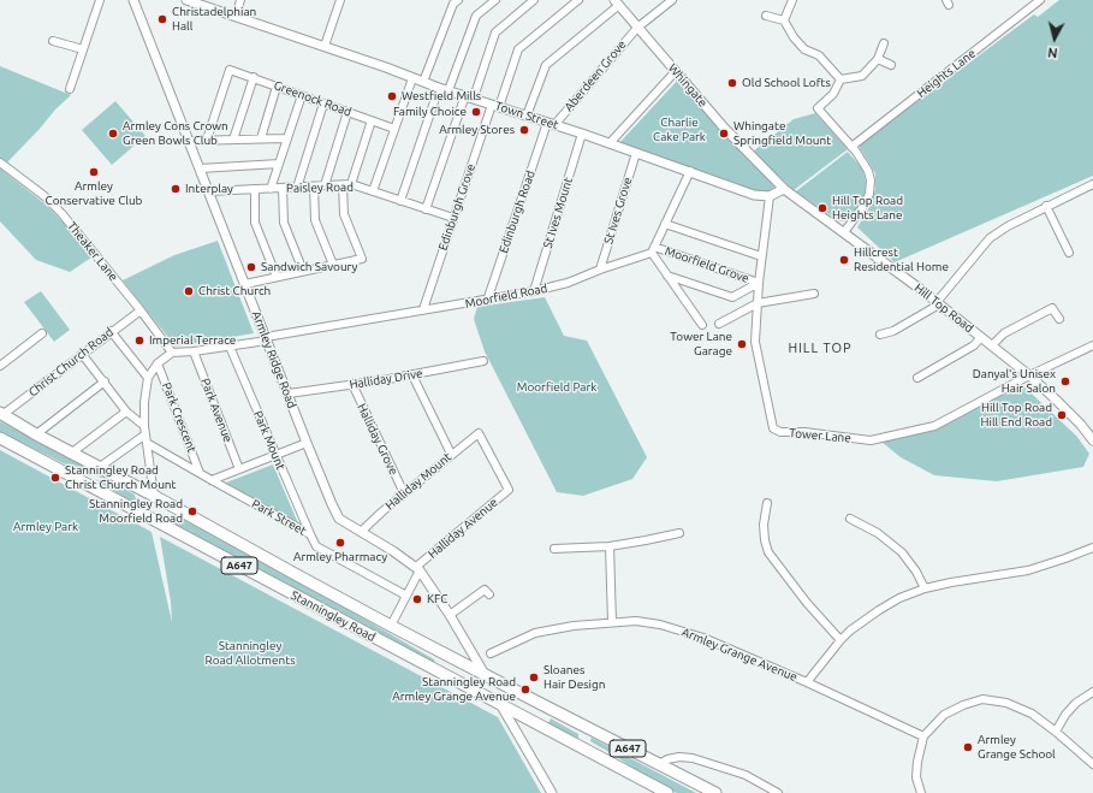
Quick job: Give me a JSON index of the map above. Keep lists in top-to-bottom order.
{
  "streets": {
    "main road": ["A647", "Stanningley Road"],
    "street": [
      "Heights Lane",
      "Aberdeen Grove",
      "Whingate",
      "Greenock Road",
      "Town Street",
      "Paisley Road",
      "Edinburgh Grove",
      "St Ives Grove",
      "Edinburgh Road",
      "St Ives Mount",
      "Theaker Lane",
      "Moorfield Grove",
      "Moorfield Road",
      "Hill Top Road",
      "Armley Ridge Road",
      "Christ Church Road",
      "Halliday Drive",
      "Park Avenue",
      "Park Crescent",
      "Tower Lane",
      "Halliday Grove",
      "Park Mount",
      "Halliday Mount",
      "Park Street",
      "Halliday Avenue",
      "Armley Grange Avenue"
    ]
  },
  "crossings": [
    ["Aberdeen Grove", "Whingate"],
    ["Aberdeen Grove", "Town Street"],
    ["Aberdeen Grove", "Edinburgh Road"],
    ["Whingate", "Hill Top Road"],
    ["Town Street", "Edinburgh Grove"],
    ["Town Street", "St Ives Grove"],
    ["Town Street", "Edinburgh Road"],
    ["Town Street", "St Ives Mount"],
    ["Town Street", "Tower Lane"],
    ["Paisley Road", "Edinburgh Grove"],
    ["Paisley Road", "Armley Ridge Road"],
    ["Edinburgh Grove", "Moorfield Road"],
    ["St Ives Grove", "Moorfield Road"],
    ["Edinburgh Road", "Moorfield Road"],
    ["St Ives Mount", "Moorfield Road"],
    ["Theaker Lane", "Moorfield Road"],
    ["Theaker Lane", "Christ Church Road"],
    ["Moorfield Grove", "Moorfield Road"],
    ["Moorfield Grove", "Tower Lane"],
    ["Moorfield Road", "Armley Ridge Road"],
    ["Moorfield Road", "Park Avenue"],
    ["Moorfield Road", "Park Mount"],
    ["Hill Top Road", "Tower Lane"],
    ["Armley Ridge Road", "Halliday Drive"],
    ["Armley Ridge Road", "Halliday Mount"],
    ["Armley Ridge Road", "Halliday Avenue"],
    ["Armley Ridge Road", "Stanningley Road"],
    ["Christ Church Road", "Stanningley Road"],
    ["Halliday Drive", "Halliday Grove"],
    ["Park Crescent", "Park Street"],
    ["Halliday Grove", "Halliday Mount"],
    ["Park Mount", "Park Street"],
    ["Halliday Mount", "Halliday Avenue"]
  ],
  "districts": ["HILL TOP"],
  "parks": [
    "Charlie Cake Park",
    "Moorfield Park",
    "Armley Park",
    "Stanningley Road Allotments"
  ],
  "places": [
    "Christadelphian Hall",
    "Old School Lofts",
    "Westfield Mills",
    "Family Choice",
    "Armley Stores",
    "Armley Cons Crown Green Bowls Club",
    "Whingate Springfield Mount",
    "Armley Conservative Club",
    "Interplay",
    "Hill Top Road Heights Lane",
    "Hillcrest Residential Home",
    "Sandwich Savoury",
    "Christ Church",
    "Imperial Terrace",
    "Tower Lane Garage",
    "Danyal's Unisex Hair Salon",
    "Hill Top Road Hill End Road",
    "Stanningley Road Christ Church Mount",
    "Stanningley Road Moorfield Road",
    "Armley Pharmacy",
    "KFC",
    "Sloanes Hair Design",
    "Stanningley Road Armley Grange Avenue",
    "Armley Grange School"
  ],
  "north": "bottom"
}
